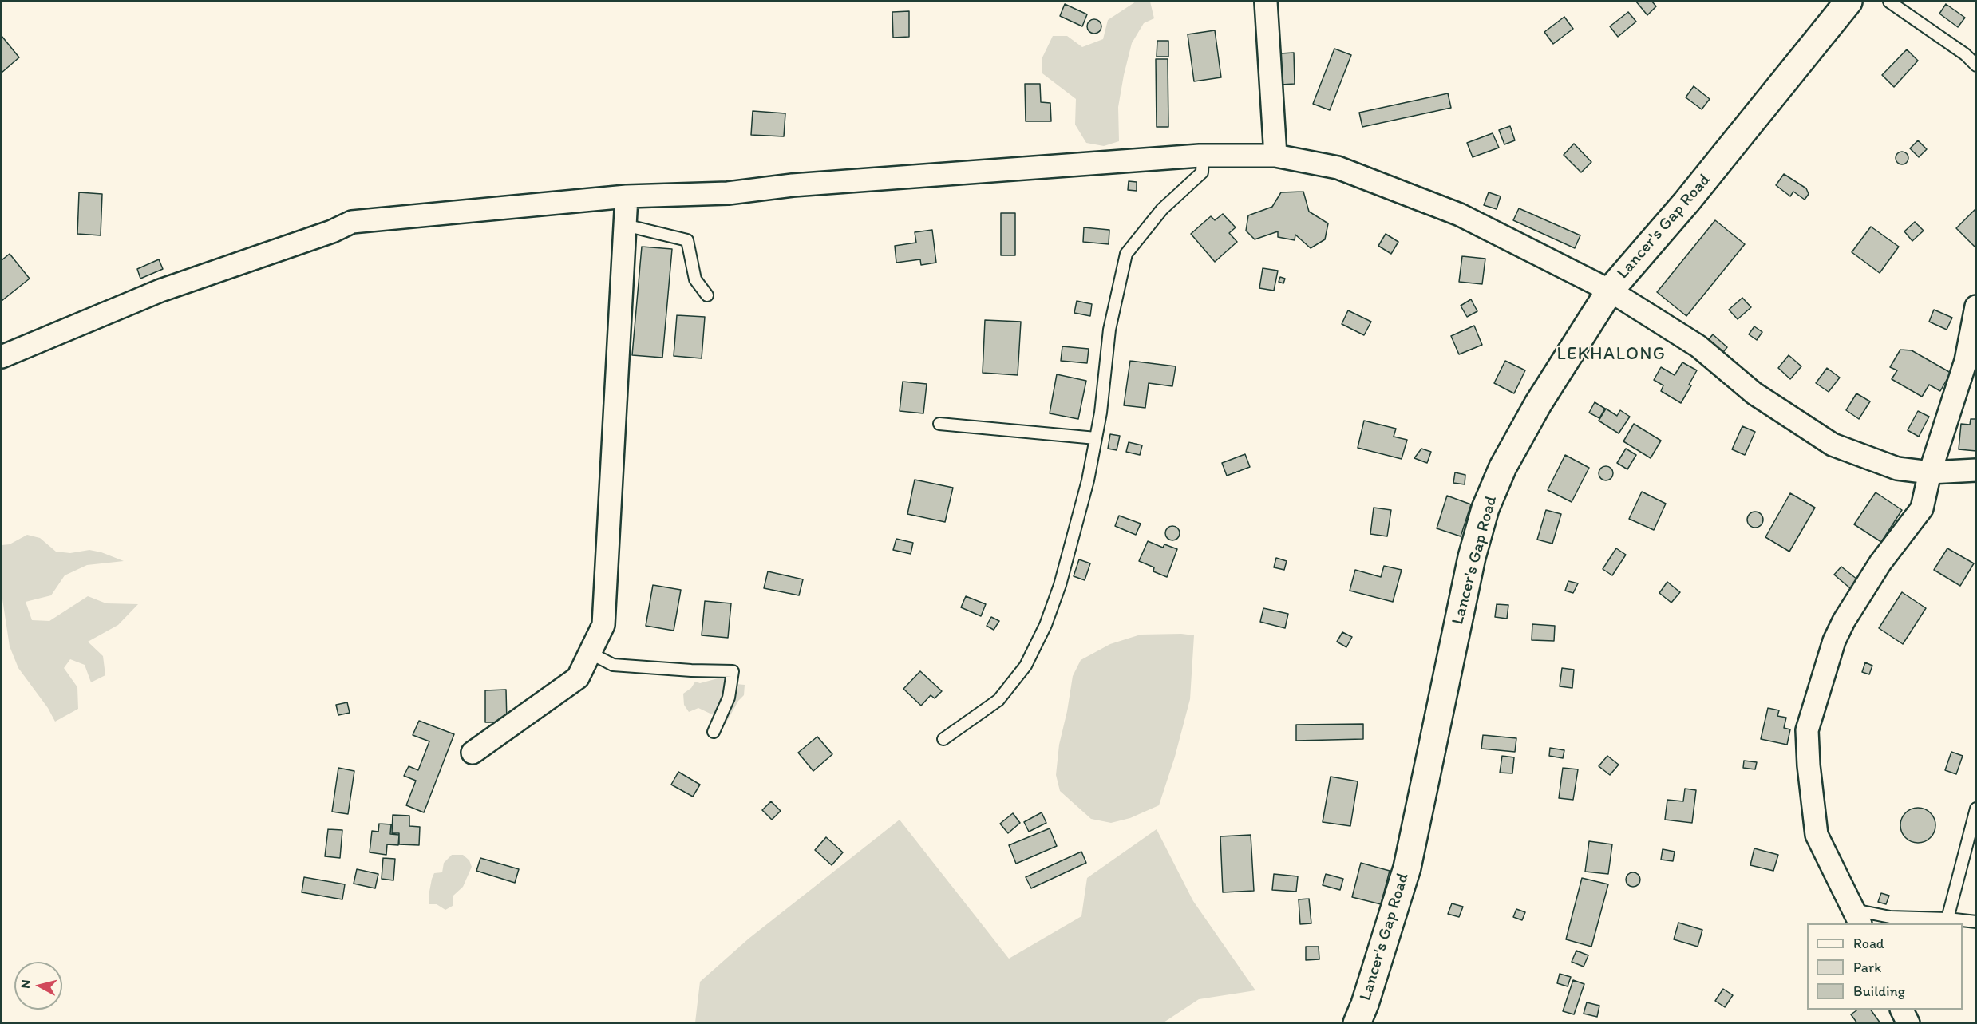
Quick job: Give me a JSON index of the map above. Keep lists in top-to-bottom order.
{
  "streets": {
    "main road": ["Lancer's Gap Road"]
  },
  "districts": ["LEKHALONG"],
  "legend": ["Road", "Park", "Building"],
  "north": "left"
}
